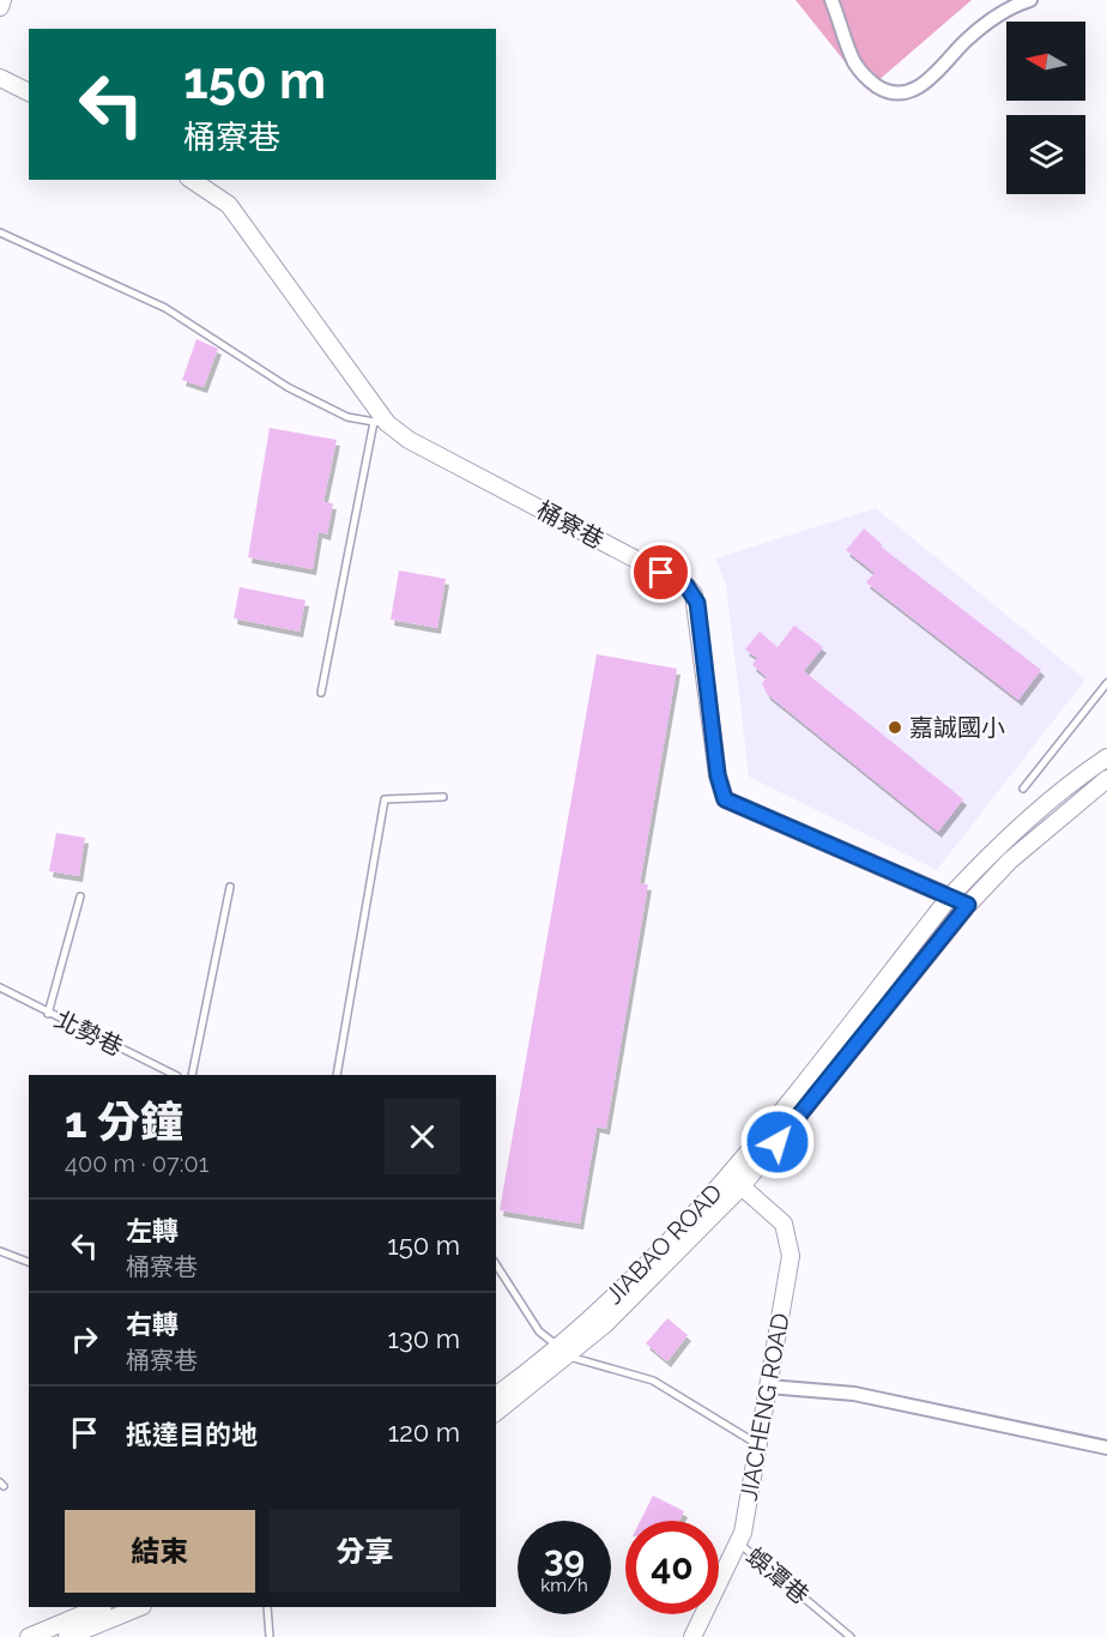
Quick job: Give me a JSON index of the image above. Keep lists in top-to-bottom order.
{
  "streets": {
    "street": ["桶寮巷", "JIABAO ROAD", "JIACHENG ROAD"],
    "lane": ["北勢巷", "蜈潭巷"]
  },
  "crossings": [
    ["桶寮巷", "JIABAO ROAD"],
    ["JIABAO ROAD", "JIACHENG ROAD"],
    ["JIACHENG ROAD", "蜈潭巷"]
  ],
  "places": ["嘉誠國小"],
  "north": "left",
  "page": {
    "turn": ["150 m", "桶寮巷"],
    "heading": ["1 分鐘", "400 m · 07:01"],
    "list": [
      {
        "name": "左轉",
        "note": "桶寮巷",
        "value": "150 m"
      },
      {
        "name": "右轉",
        "note": "桶寮巷",
        "value": "130 m"
      },
      {
        "name": "抵達目的地",
        "value": "120 m"
      }
    ],
    "buttons": ["結束", "分享"],
    "speed": "39 km/h",
    "limit": "40"
  }
}
